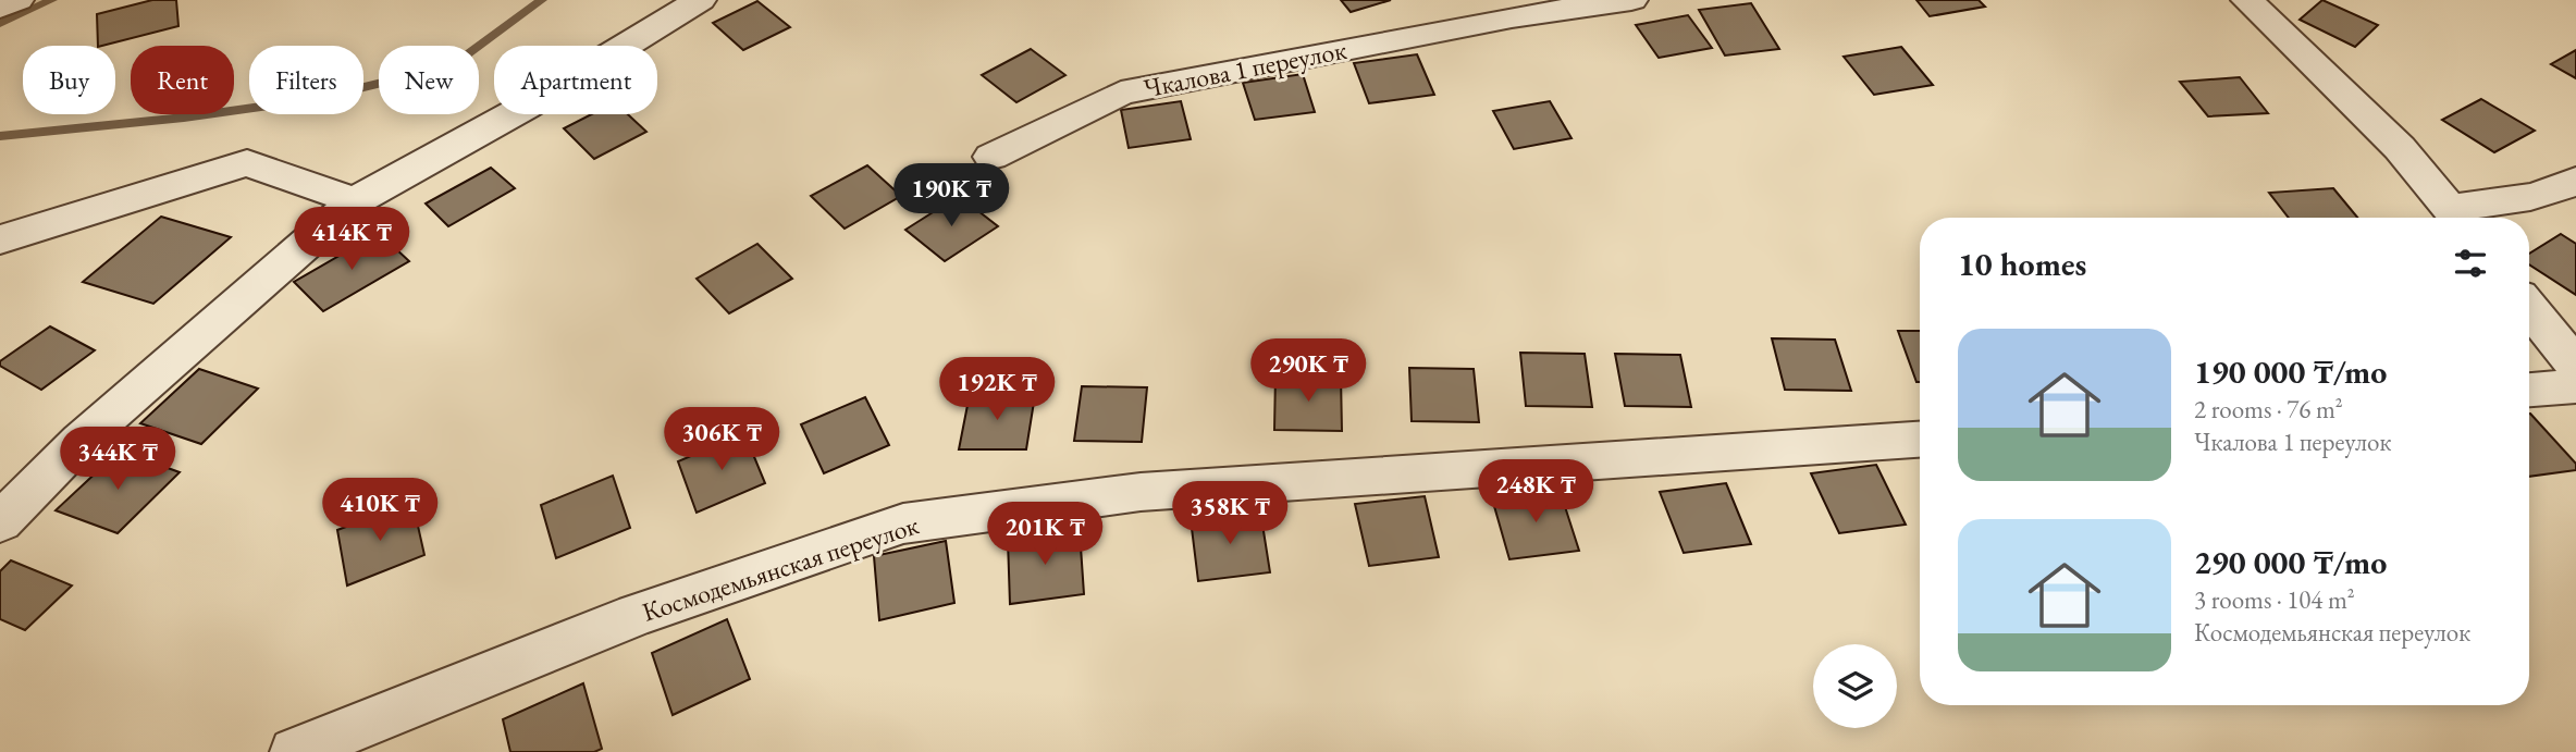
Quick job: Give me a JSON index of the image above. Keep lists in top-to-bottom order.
{
  "streets": {
    "street": ["Чкалова 1 переулок", "Космодемьянская переулок"]
  },
  "page": {
    "chip": [
      "Buy",
      "Rent",
      "Filters",
      "New",
      "Apartment"
    ],
    "price": [
      "190K ₸",
      "414K ₸",
      "290K ₸",
      "192K ₸",
      "306K ₸",
      "344K ₸",
      "248K ₸",
      "410K ₸",
      "358K ₸",
      "201K ₸"
    ],
    "heading": "10 homes",
    "list": [
      {
        "name": "190 000 ₸/mo",
        "note": "2 rooms · 76 m² · Чкалова 1 переулок"
      },
      {
        "name": "290 000 ₸/mo",
        "note": "3 rooms · 104 m² · Космодемьянская переулок"
      }
    ]
  }
}
